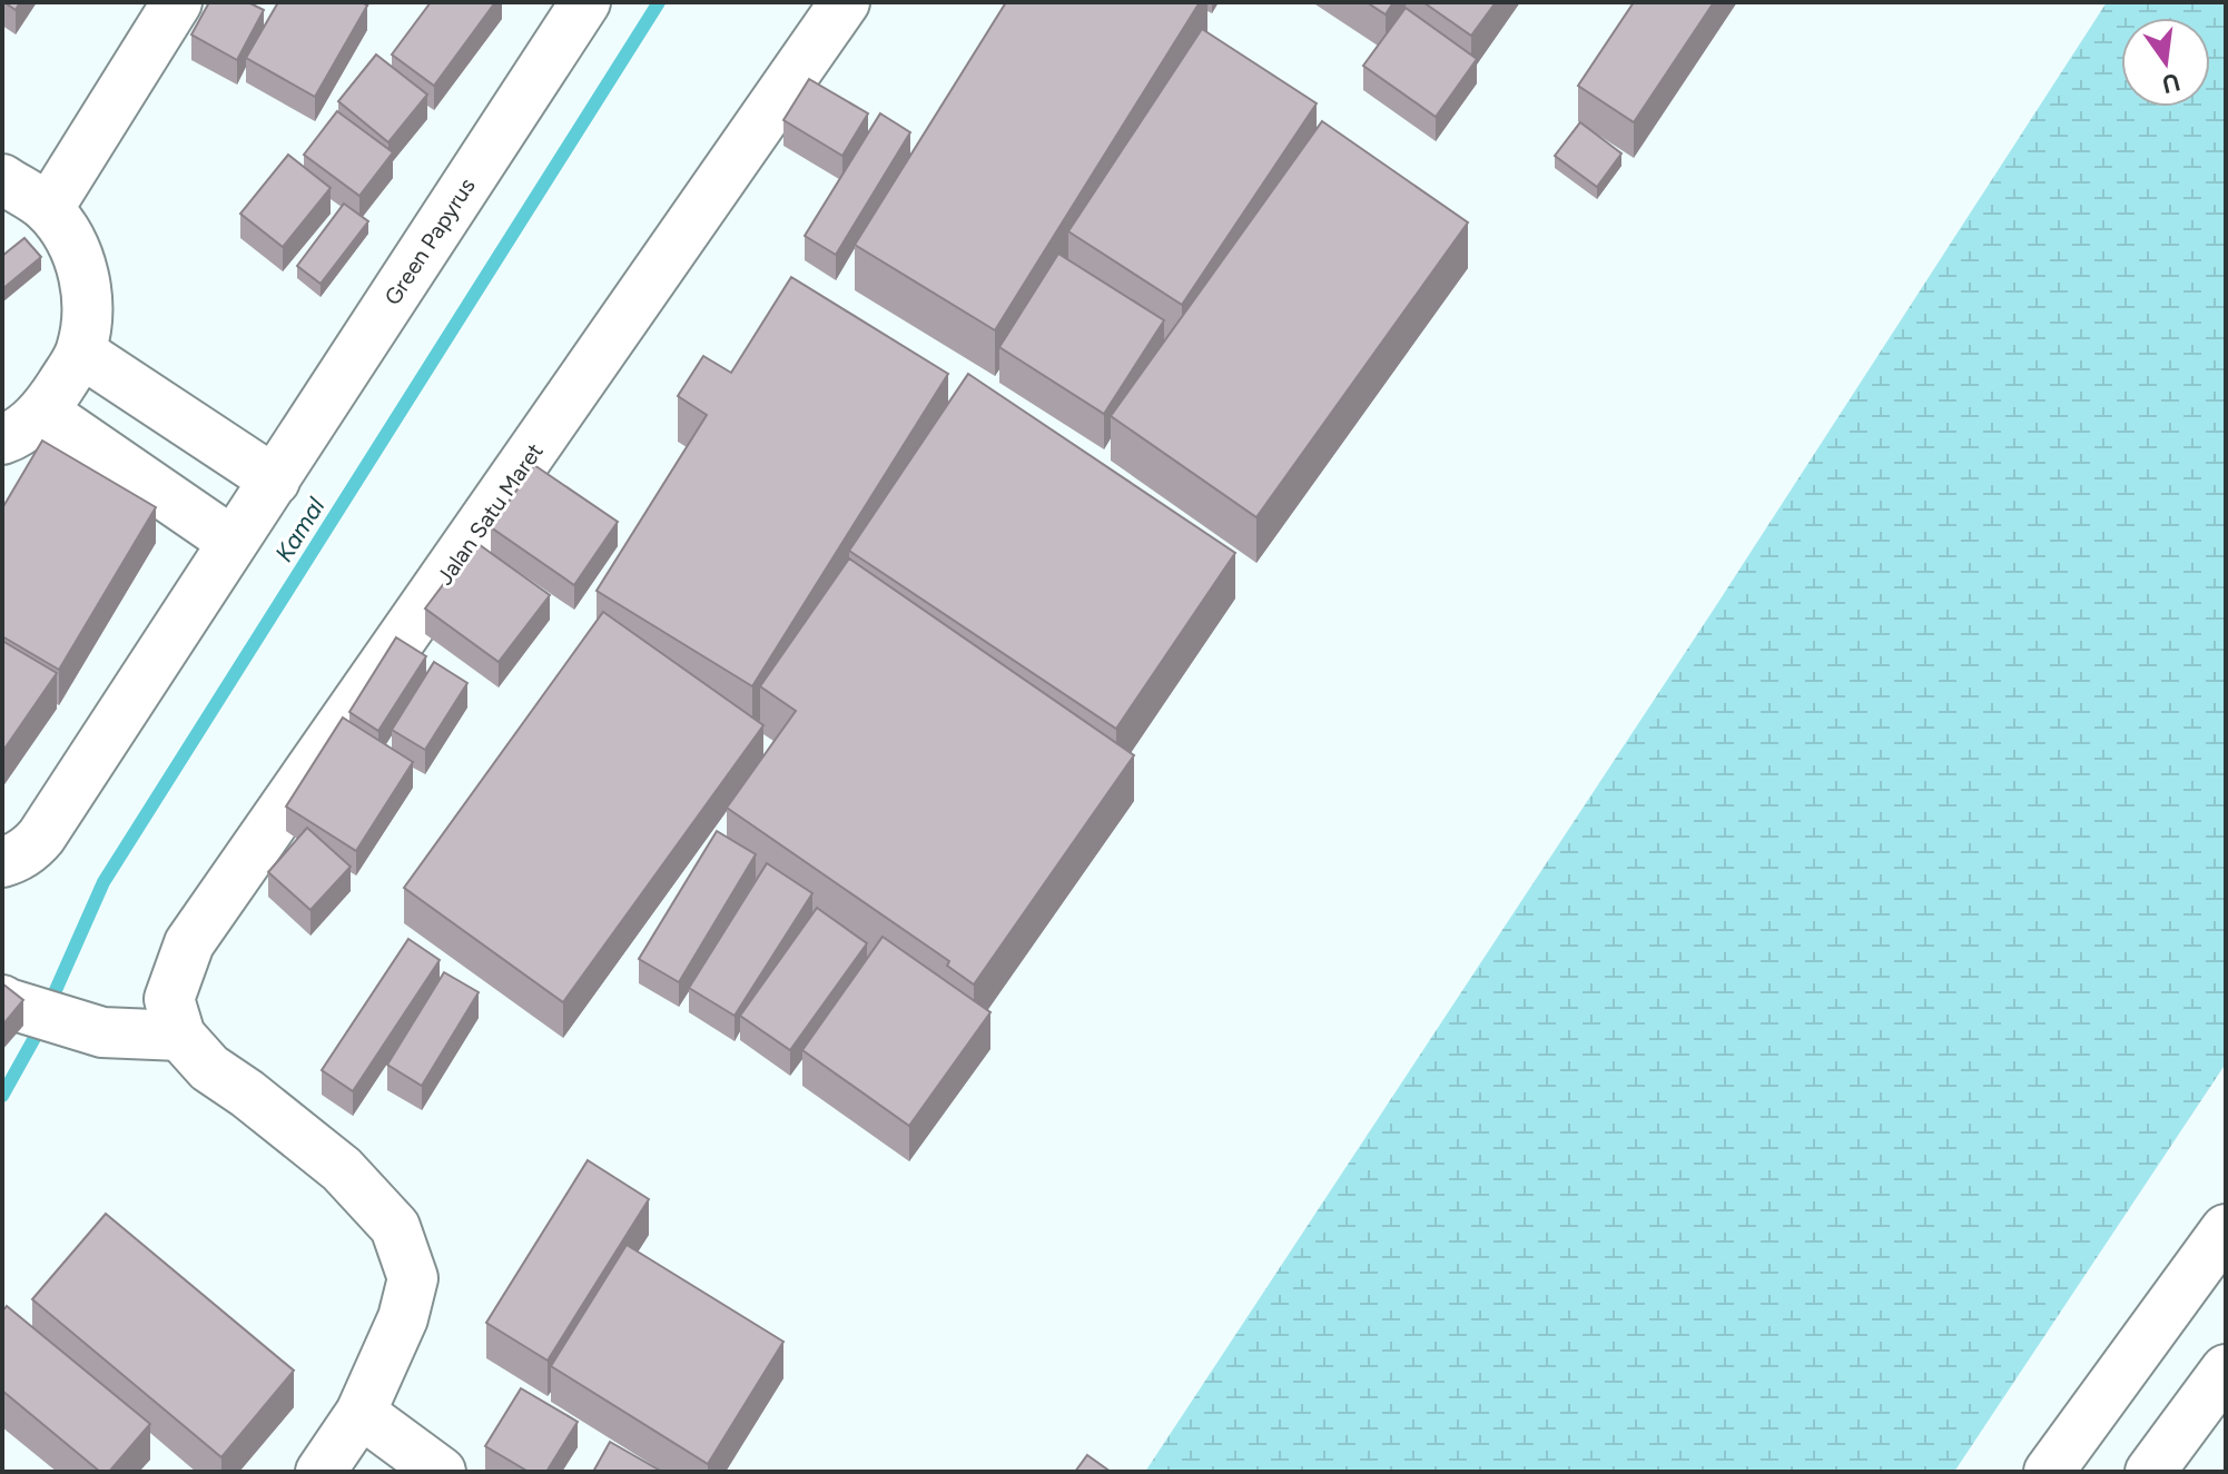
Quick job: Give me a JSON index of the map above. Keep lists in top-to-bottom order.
{
  "streets": {
    "street": ["Green Papyrus", "Jalan Satu Maret"]
  },
  "water": ["Kamal"],
  "north": "bottom"
}
